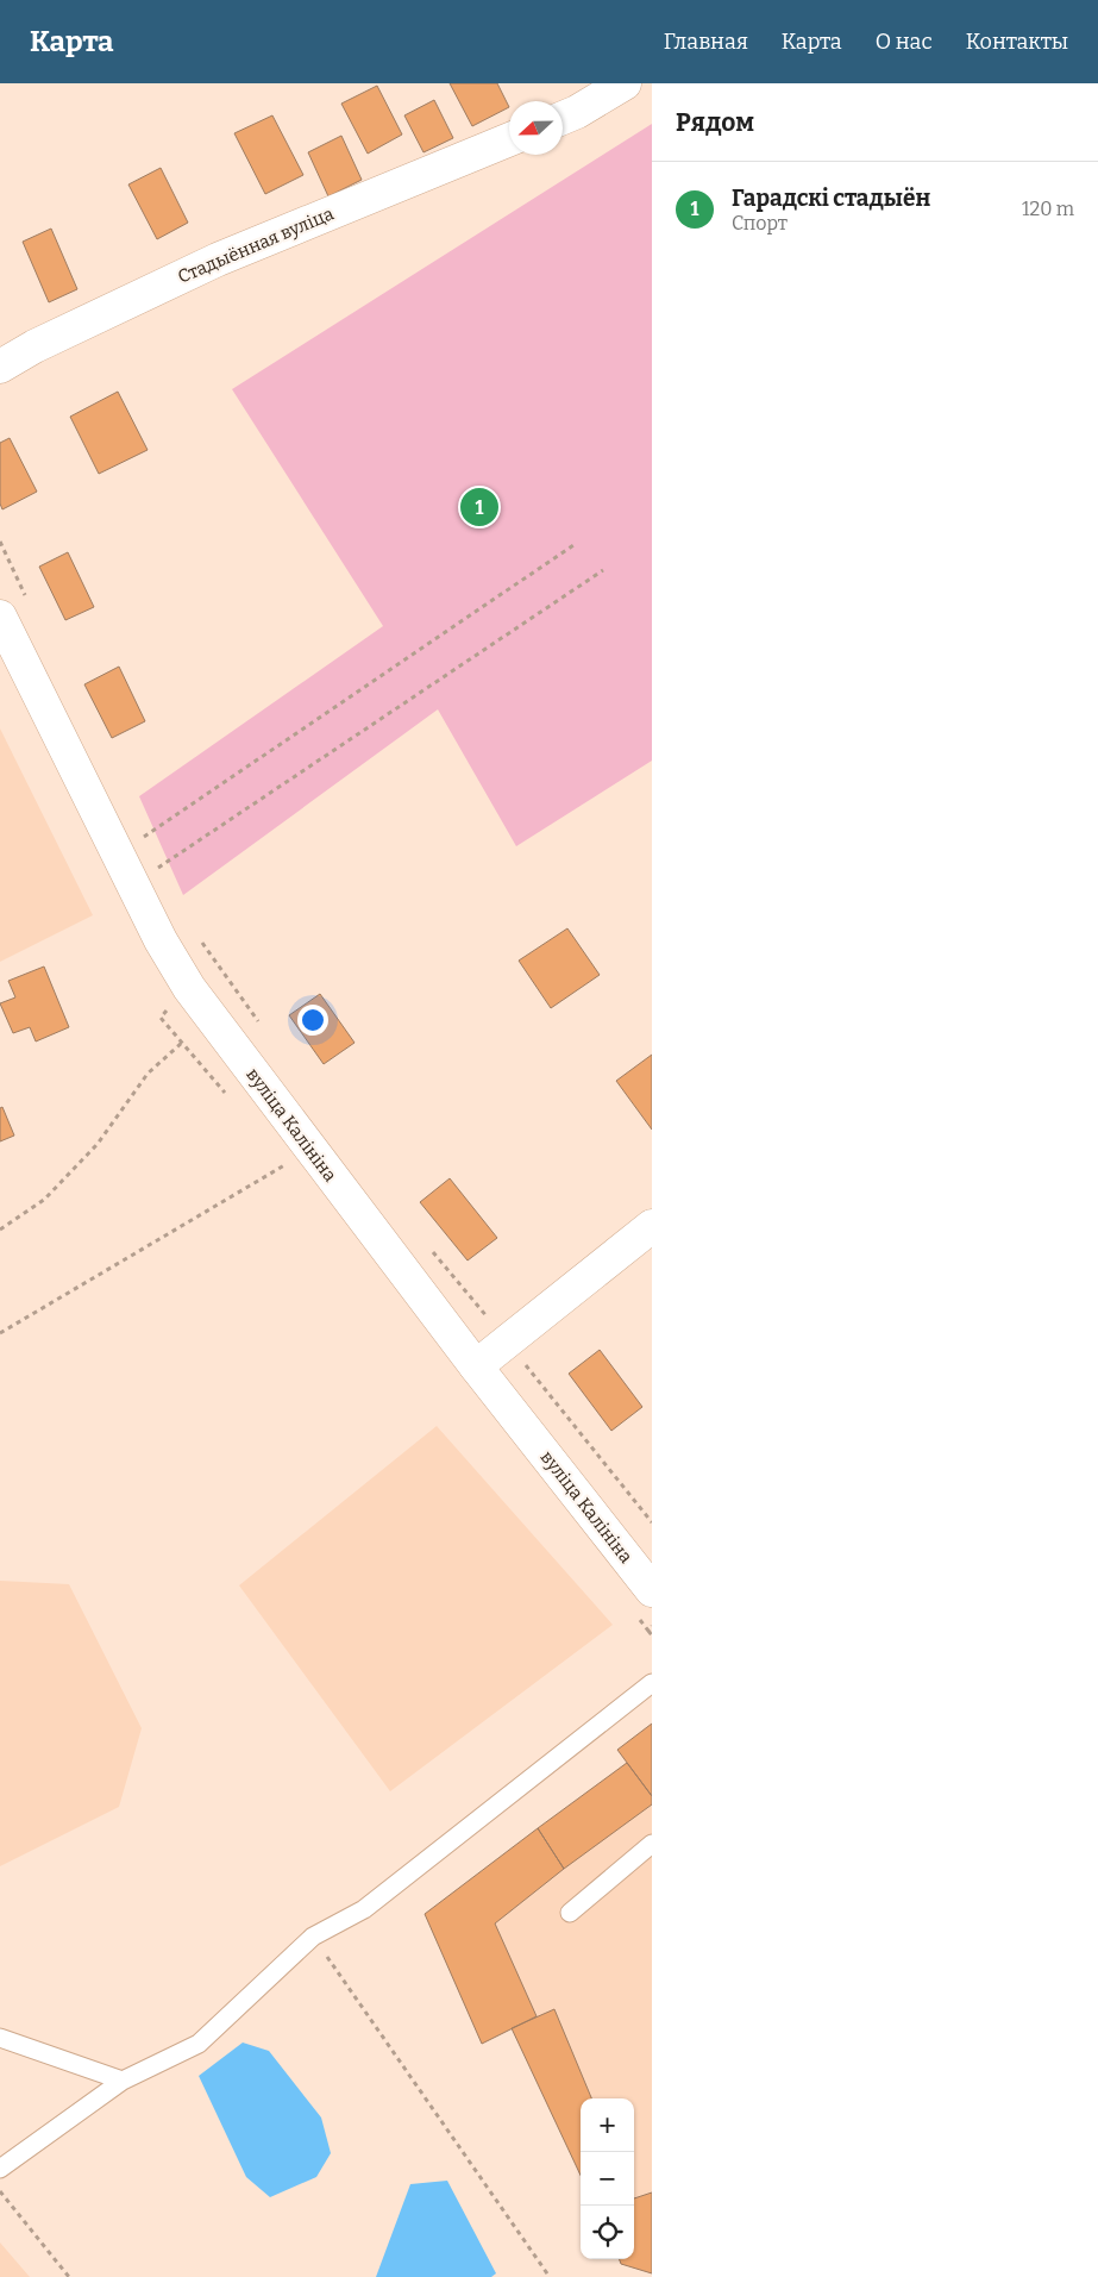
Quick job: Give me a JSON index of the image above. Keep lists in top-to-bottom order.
{
  "streets": {
    "main road": ["Стадыённая вуліца", "вуліца Калініна"]
  },
  "north": "left",
  "page": {
    "header": "Карта",
    "nav": [
      "Главная",
      "Карта",
      "О нас",
      "Контакты"
    ],
    "heading": "Рядом",
    "list": [
      {
        "mark": "1",
        "name": "Гарадскі стадыён",
        "note": "Спорт",
        "value": "120 m"
      }
    ],
    "pins": "1",
    "map_buttons": ["+", "−"]
  }
}
